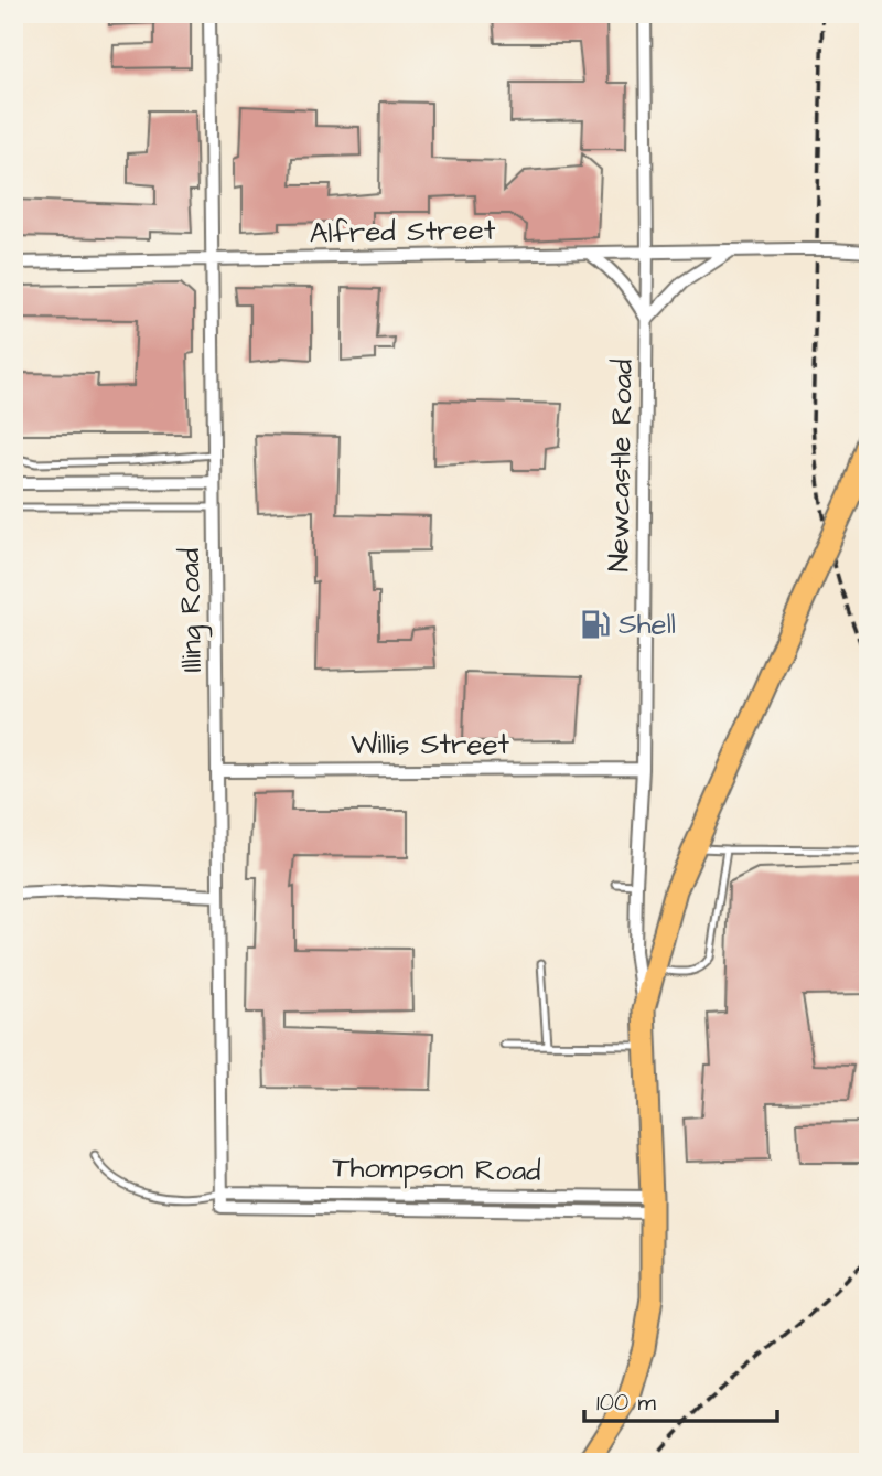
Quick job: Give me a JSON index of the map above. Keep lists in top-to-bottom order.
{
  "streets": {
    "street": [
      "Alfred Street",
      "Newcastle Road",
      "Illing Road",
      "Willis Street",
      "Thompson Road"
    ]
  },
  "crossings": [
    ["Alfred Street", "Newcastle Road"],
    ["Alfred Street", "Illing Road"],
    ["Newcastle Road", "Willis Street"],
    ["Illing Road", "Willis Street"],
    ["Illing Road", "Thompson Road"]
  ],
  "places": {
    "fuel station": ["Shell"]
  },
  "scale_bar": "100 m"
}
